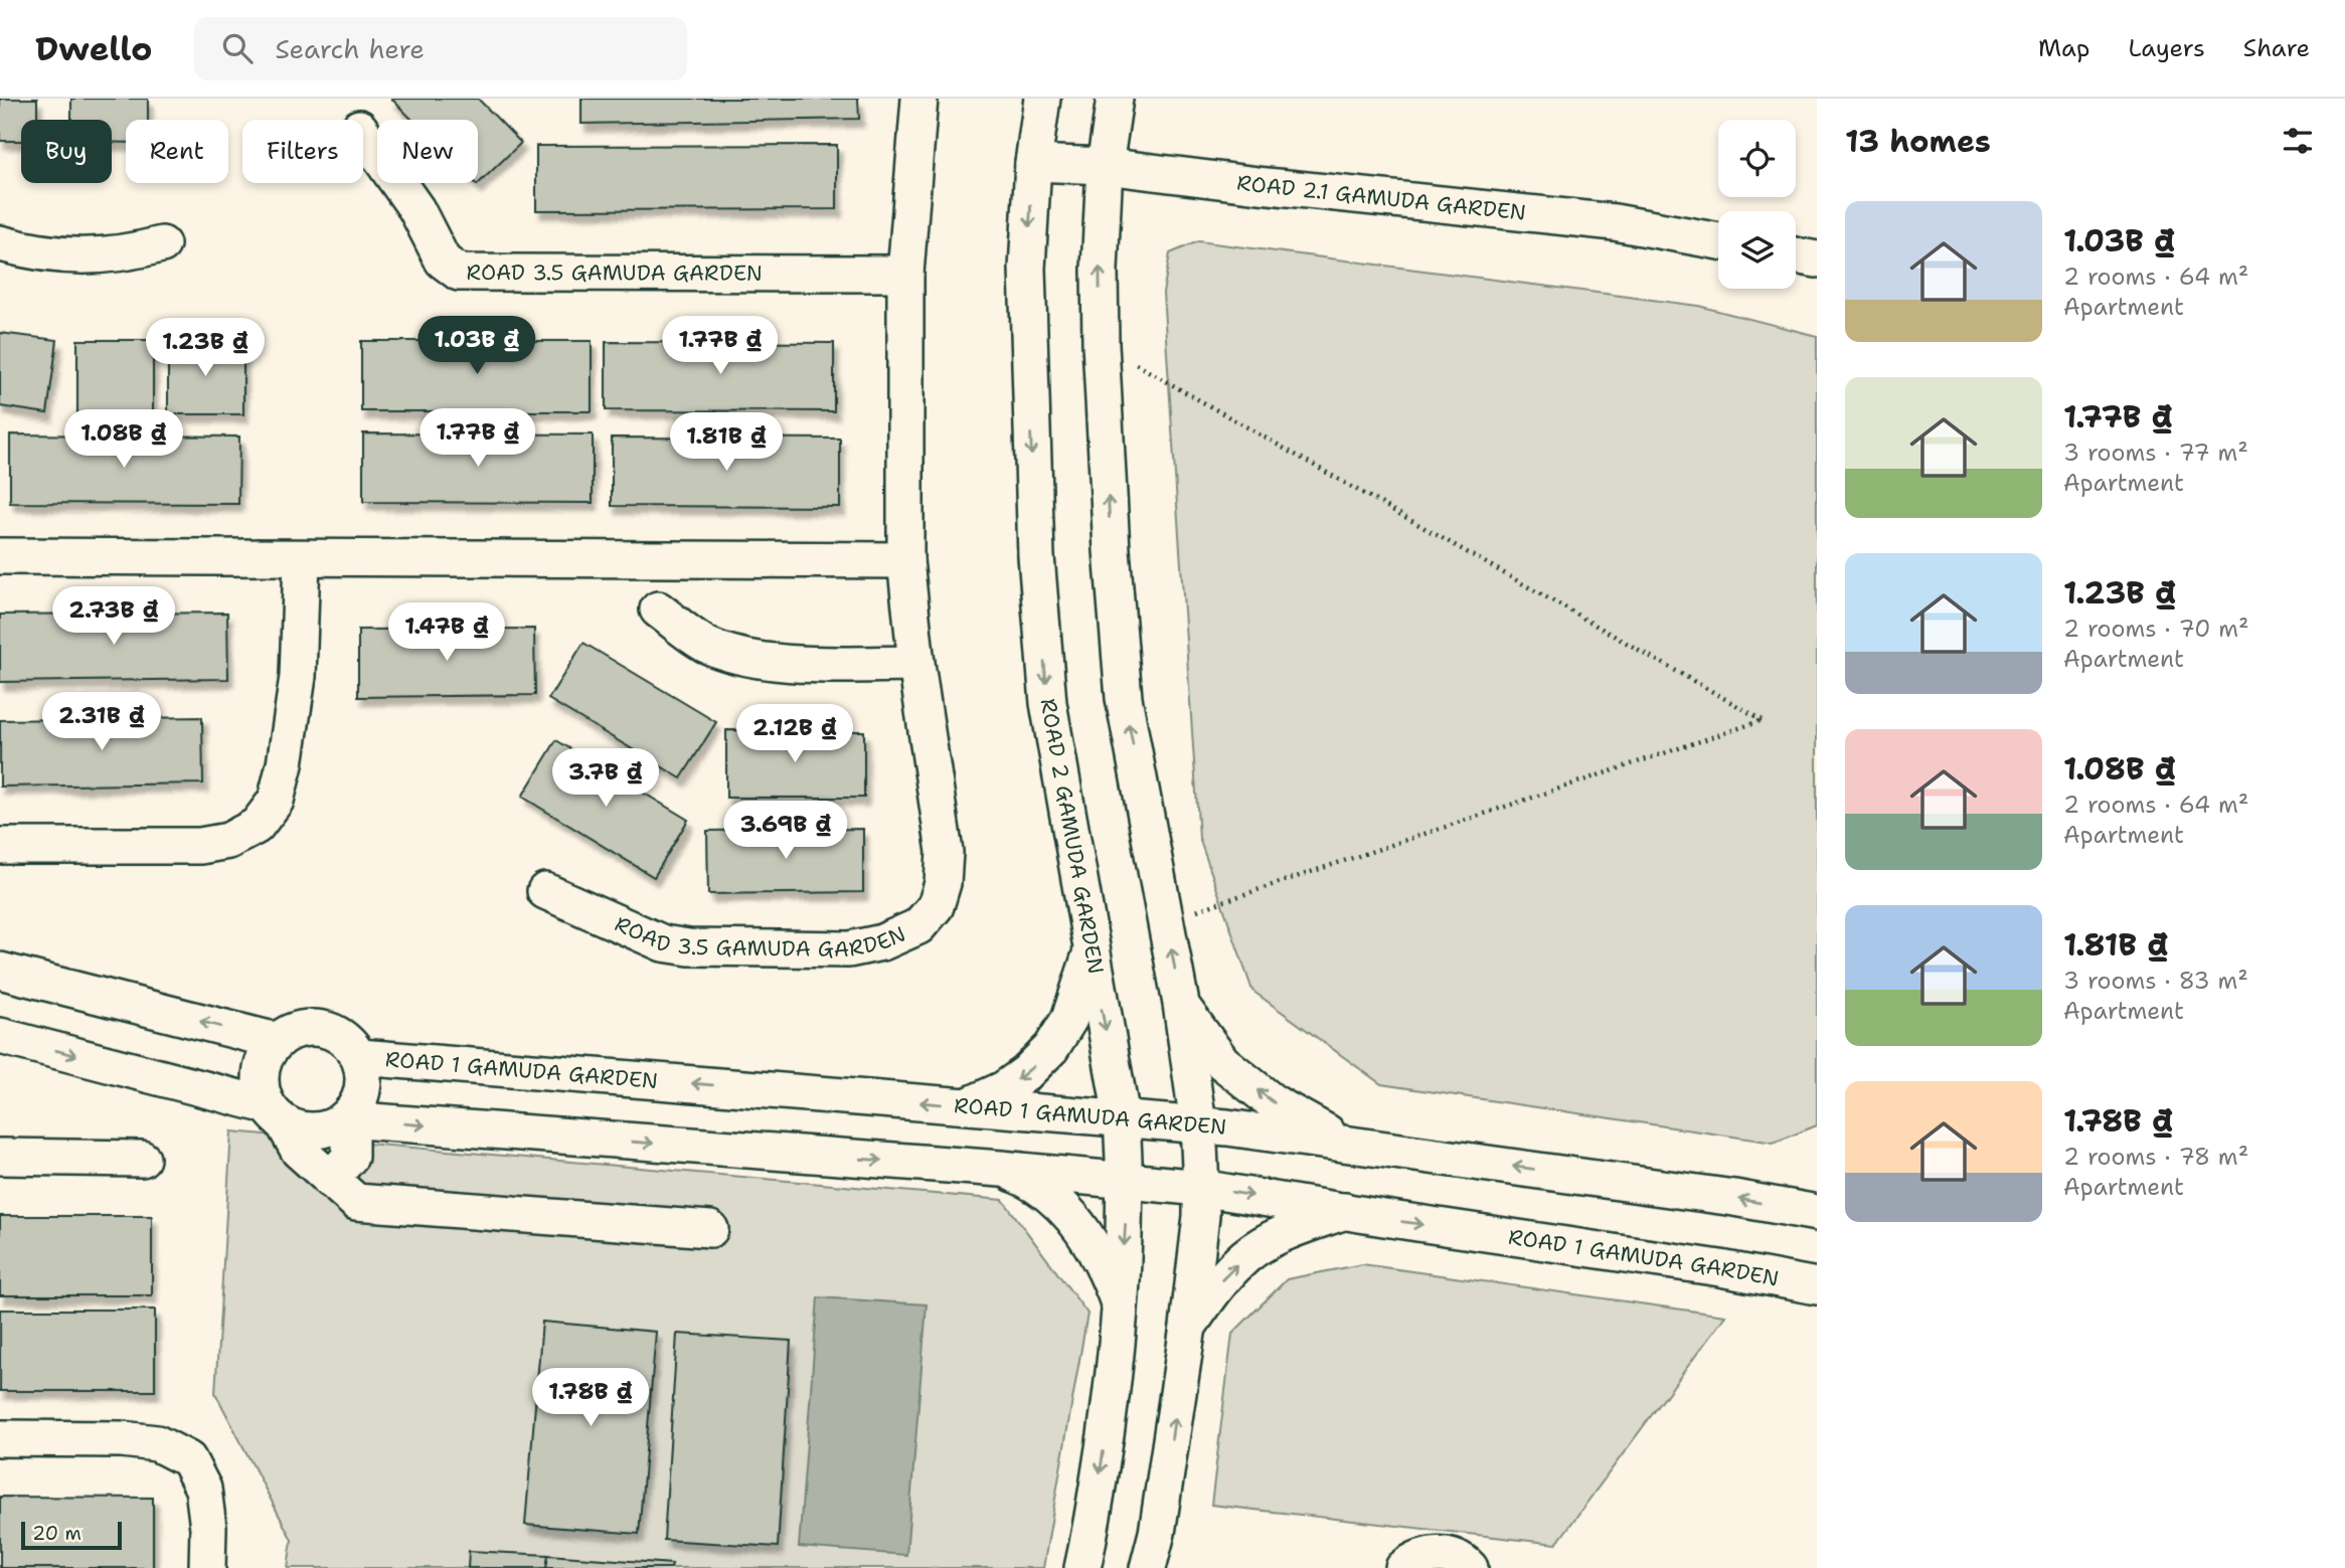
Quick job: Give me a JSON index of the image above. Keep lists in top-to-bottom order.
{
  "streets": {
    "street": [
      "ROAD 2.1 GAMUDA GARDEN",
      "ROAD 3.5 GAMUDA GARDEN",
      "ROAD 2 GAMUDA GARDEN",
      "ROAD 1 GAMUDA GARDEN"
    ]
  },
  "crossings": [
    ["ROAD 2.1 GAMUDA GARDEN", "ROAD 2 GAMUDA GARDEN"],
    ["ROAD 2 GAMUDA GARDEN", "ROAD 1 GAMUDA GARDEN"]
  ],
  "scale_bar": "20 m",
  "page": {
    "header": "Dwello",
    "search": "Search here",
    "nav": ["Map", "Layers", "Share"],
    "heading": "13 homes",
    "chip": [
      "Buy",
      "Rent",
      "Filters",
      "New"
    ],
    "list": [
      {
        "name": "1.03B ₫",
        "note": "2 rooms · 64 m² · Apartment"
      },
      {
        "name": "1.77B ₫",
        "note": "3 rooms · 77 m² · Apartment"
      },
      {
        "name": "1.23B ₫",
        "note": "2 rooms · 70 m² · Apartment"
      },
      {
        "name": "1.08B ₫",
        "note": "2 rooms · 64 m² · Apartment"
      },
      {
        "name": "1.81B ₫",
        "note": "3 rooms · 83 m² · Apartment"
      },
      {
        "name": "1.78B ₫",
        "note": "2 rooms · 78 m² · Apartment"
      }
    ],
    "price": [
      "1.03B ₫",
      "1.77B ₫",
      "1.23B ₫",
      "1.77B ₫",
      "1.08B ₫",
      "1.81B ₫",
      "2.73B ₫",
      "1.47B ₫",
      "2.31B ₫",
      "2.12B ₫",
      "3.7B ₫",
      "3.69B ₫",
      "1.78B ₫"
    ],
    "scale": "20 m"
  }
}
